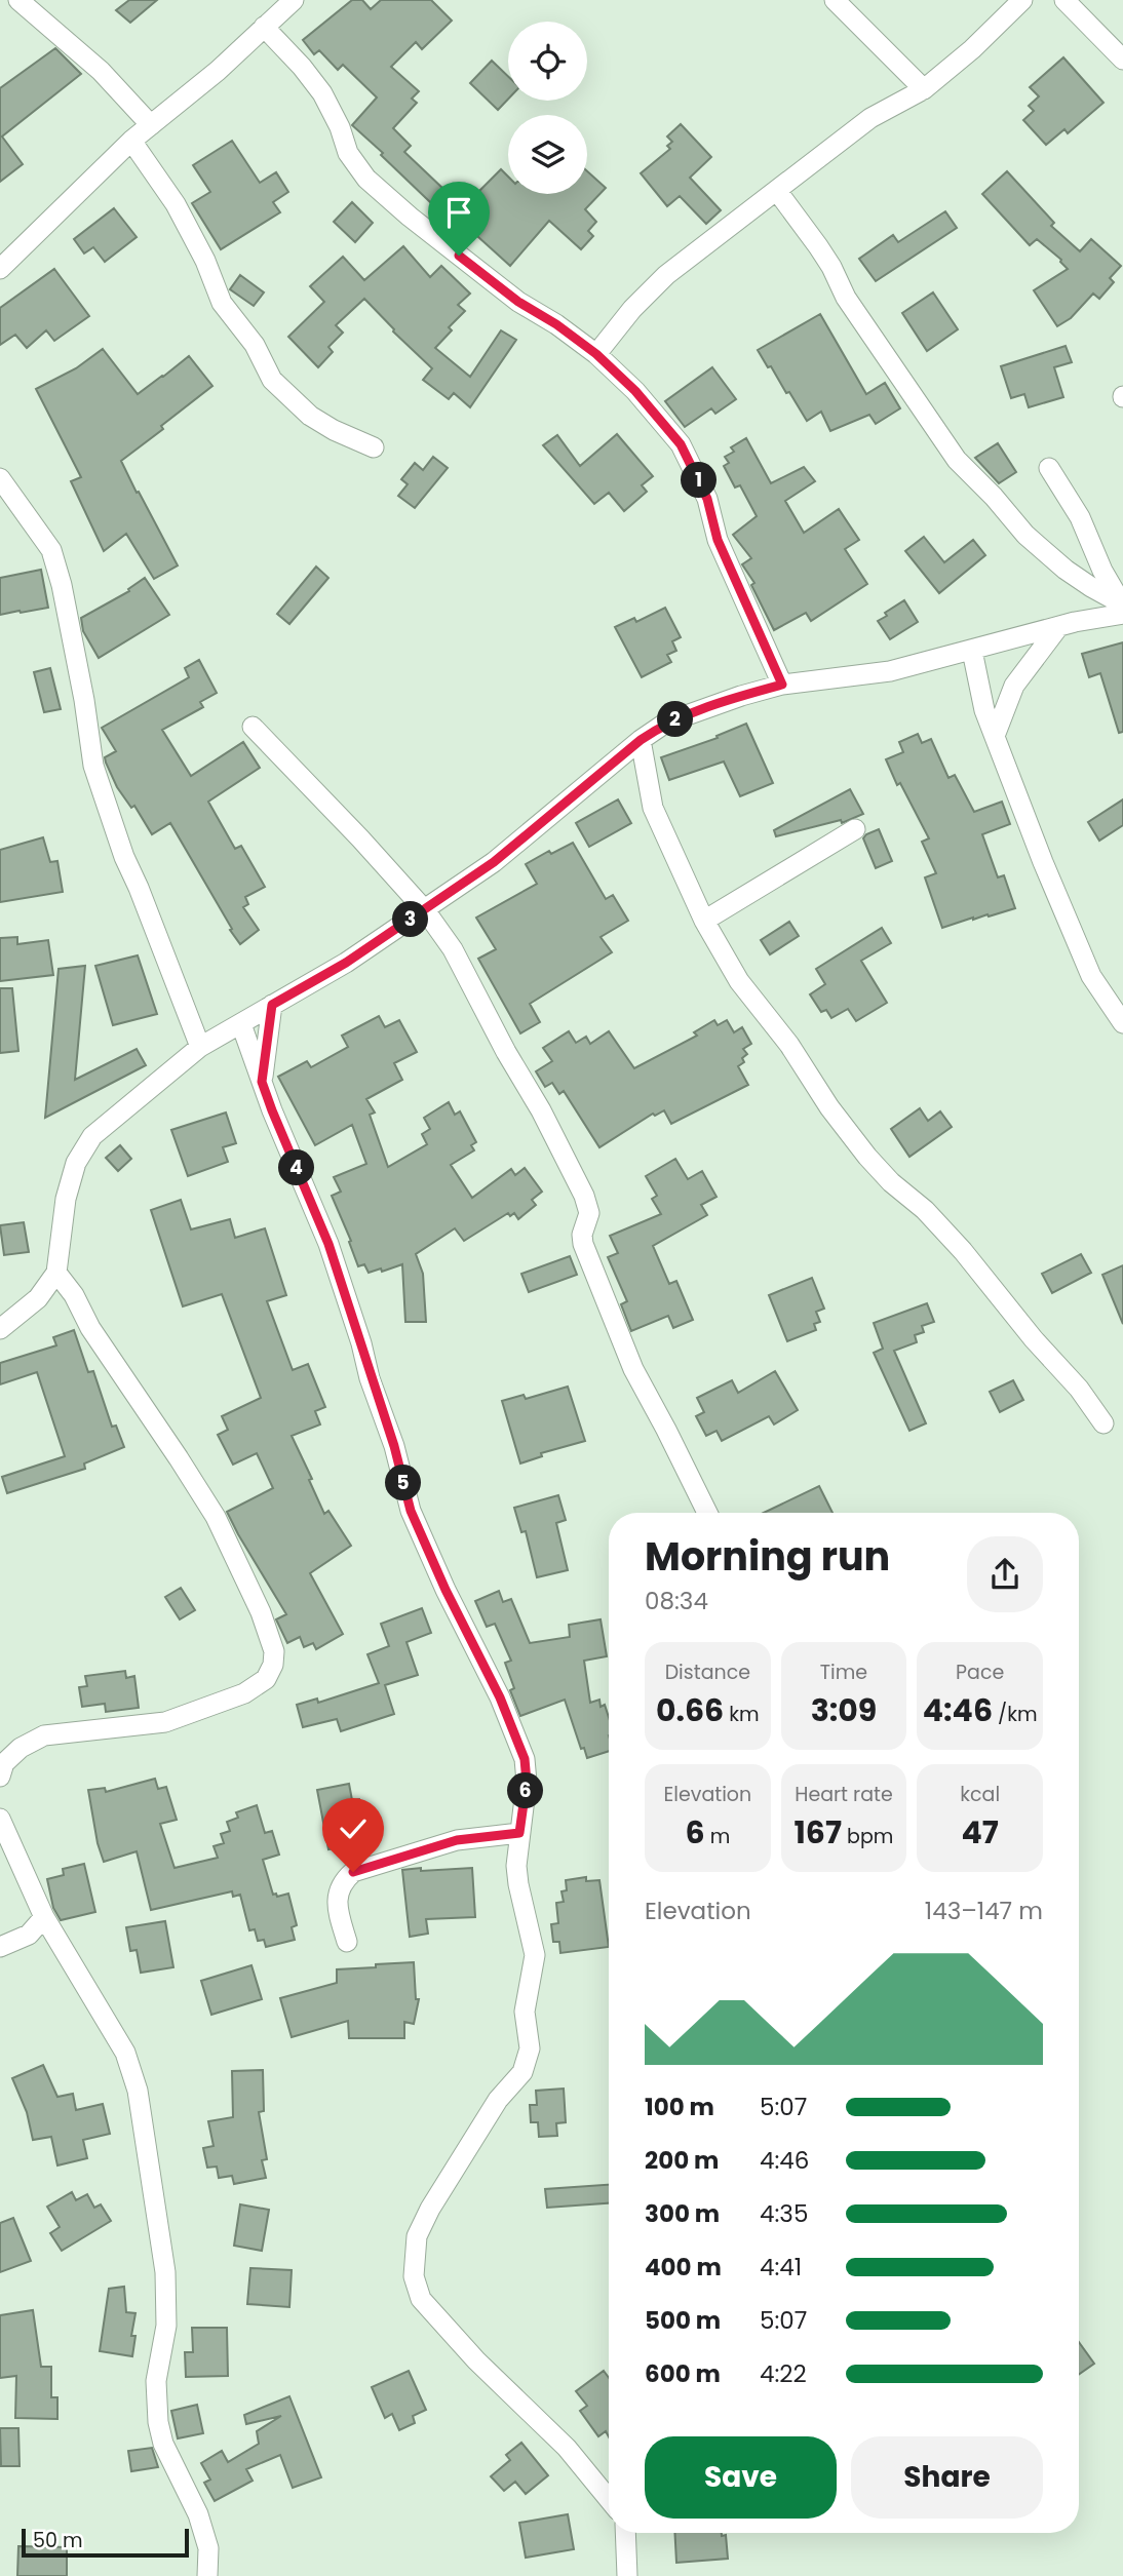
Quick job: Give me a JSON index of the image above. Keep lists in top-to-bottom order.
{
  "scale_bar": "50 m",
  "page": {
    "pins": [
      "1",
      "2",
      "3",
      "4",
      "5",
      "6"
    ],
    "heading": ["Morning run", "08:34"],
    "stats": [
      ["Distance", "0.66 km"],
      ["Time", "3:09"],
      ["Pace", "4:46 /km"],
      ["Elevation", "6 m"],
      ["Heart rate", "167 bpm"],
      ["kcal", "47"]
    ],
    "chart": ["Elevation", "143–147 m"],
    "list": [
      {
        "name": "100 m",
        "note": "5:07"
      },
      {
        "name": "200 m",
        "note": "4:46"
      },
      {
        "name": "300 m",
        "note": "4:35"
      },
      {
        "name": "400 m",
        "note": "4:41"
      },
      {
        "name": "500 m",
        "note": "5:07"
      },
      {
        "name": "600 m",
        "note": "4:22"
      }
    ],
    "buttons": ["Save", "Share"],
    "scale": "50 m"
  }
}
